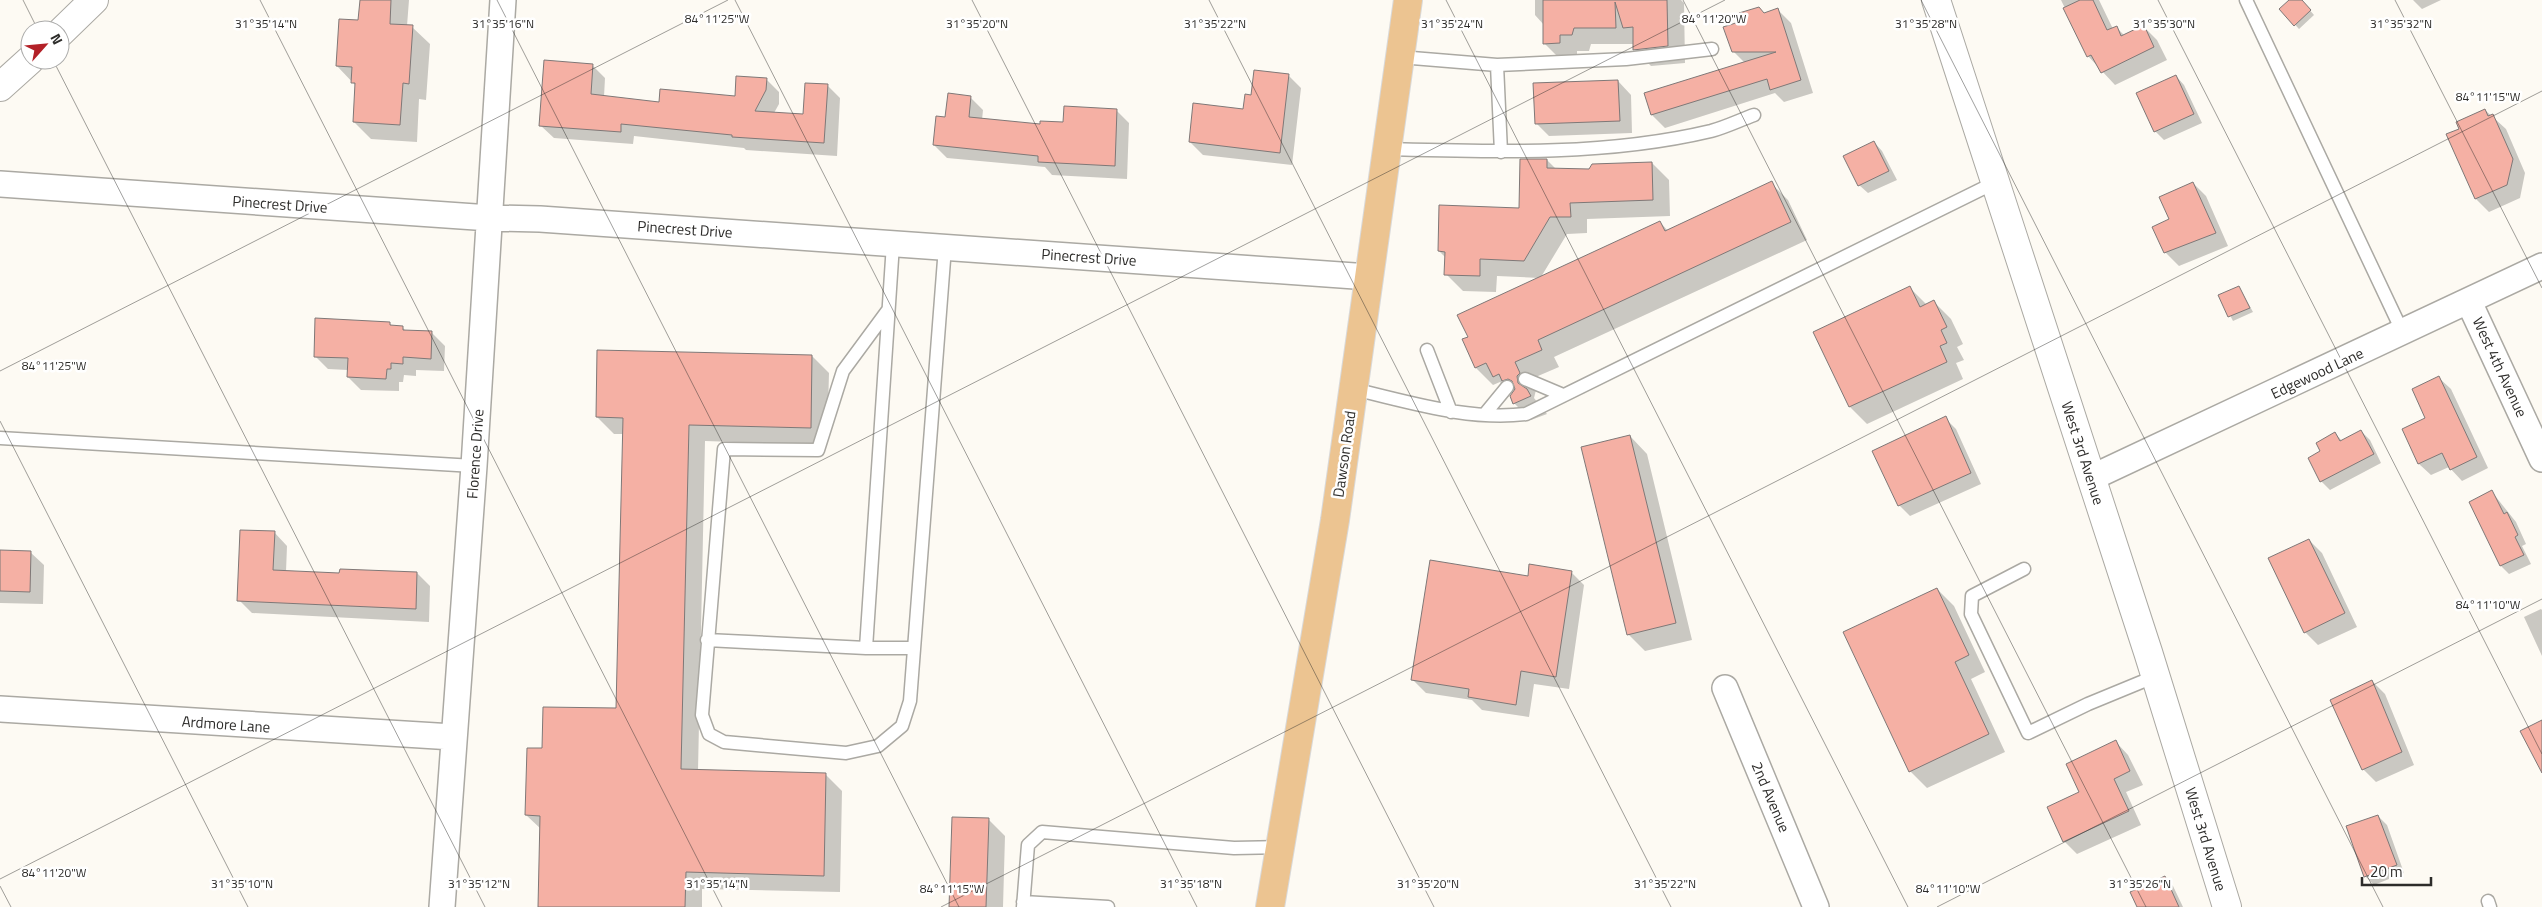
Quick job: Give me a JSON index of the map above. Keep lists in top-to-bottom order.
{
  "streets": {
    "main road": ["Dawson Road"],
    "street": [
      "Pinecrest Drive",
      "West 4th Avenue",
      "Edgewood Lane",
      "West 3rd Avenue",
      "Florence Drive",
      "Ardmore Lane",
      "2nd Avenue"
    ]
  },
  "crossings": [
    ["Pinecrest Drive", "Florence Drive"],
    ["Pinecrest Drive", "Dawson Road"],
    ["West 4th Avenue", "Edgewood Lane"],
    ["Edgewood Lane", "West 3rd Avenue"],
    ["Florence Drive", "Ardmore Lane"]
  ],
  "scale_bar": "20 m",
  "north": "top right",
  "coordinates": [
    "84°11'25\"W",
    "84°11'20\"W",
    "31°35'14\"N",
    "31°35'16\"N",
    "31°35'20\"N",
    "31°35'22\"N",
    "31°35'24\"N",
    "31°35'28\"N",
    "31°35'30\"N",
    "31°35'32\"N",
    "84°11'15\"W",
    "84°11'10\"W",
    "31°35'10\"N",
    "31°35'12\"N",
    "31°35'18\"N",
    "31°35'26\"N"
  ]
}
